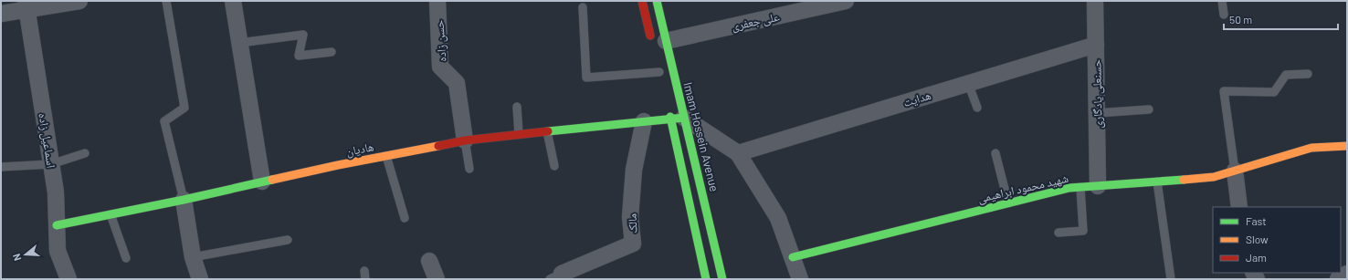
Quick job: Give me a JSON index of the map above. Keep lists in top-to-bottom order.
{
  "streets": {
    "street": [
      "علی جعفری",
      "حسن زاده",
      "حسنعلی یادگاری",
      "هدایت",
      "Imam Hossein Avenue",
      "اسماعیل زاده",
      "هادیان",
      "شهید محمود ابراهیمی",
      "مالک"
    ]
  },
  "crossings": [
    ["علی جعفری", "Imam Hossein Avenue"],
    ["حسن زاده", "هادیان"],
    ["حسنعلی یادگاری", "هدایت"],
    ["حسنعلی یادگاری", "شهید محمود ابراهیمی"],
    ["Imam Hossein Avenue", "هادیان"],
    ["اسماعیل زاده", "هادیان"],
    ["هادیان", "مالک"]
  ],
  "legend": ["Fast", "Slow", "Jam"],
  "scale_bar": "50 m",
  "north": "left"
}
